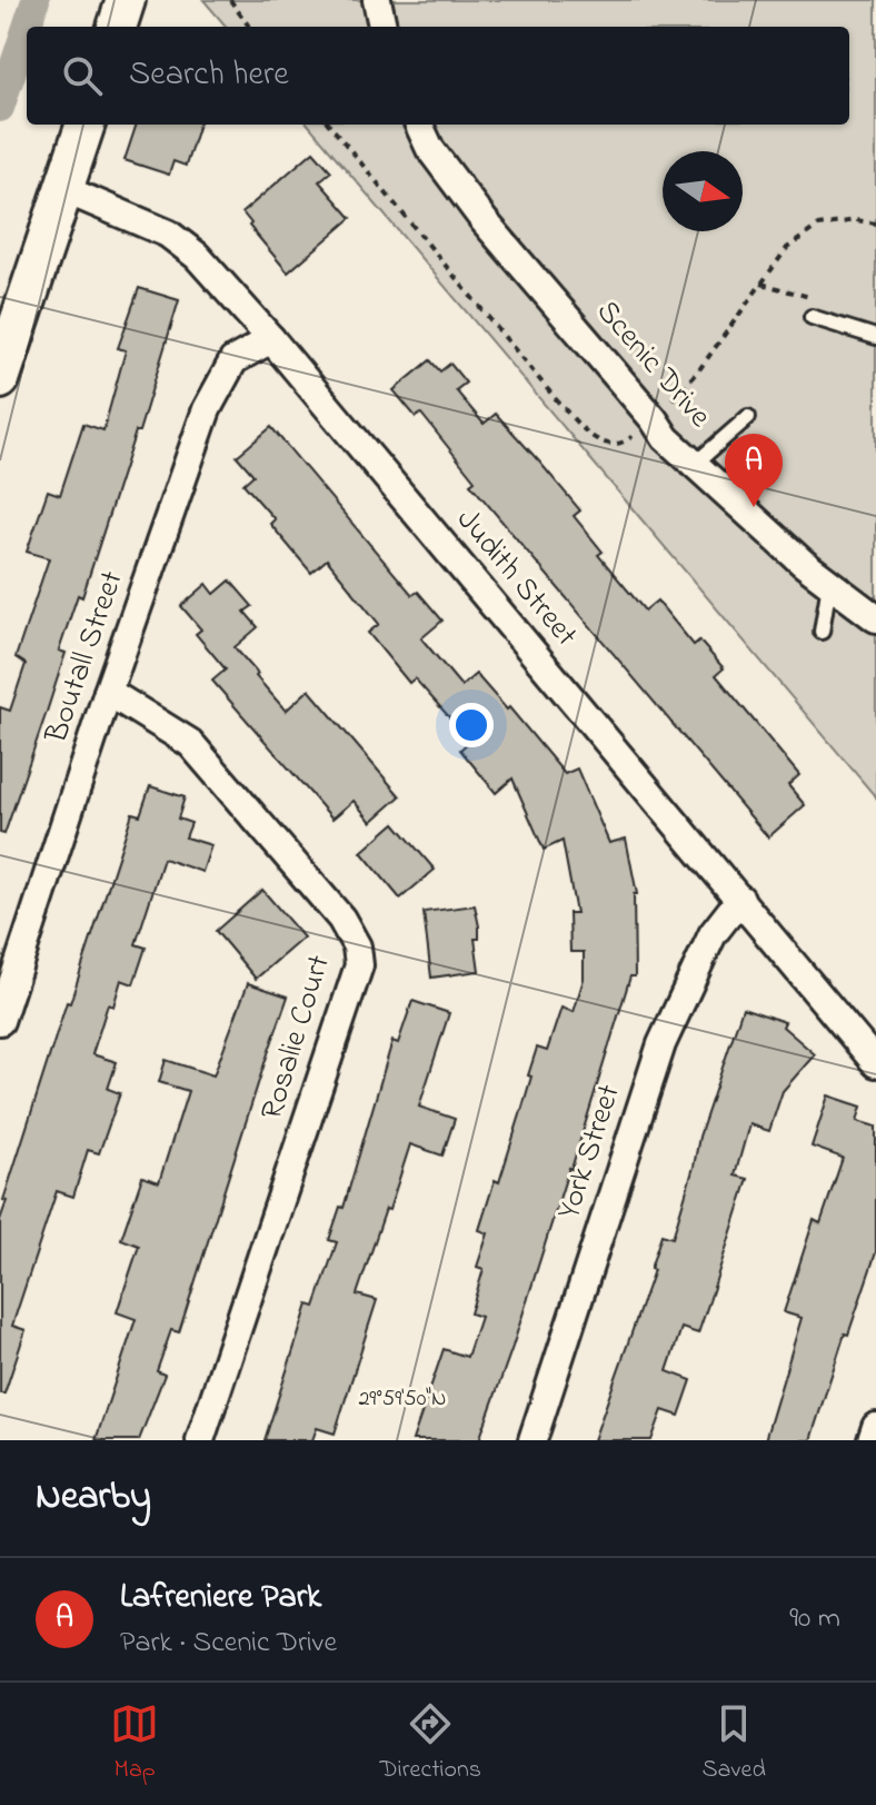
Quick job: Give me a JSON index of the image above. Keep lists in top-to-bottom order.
{
  "streets": {
    "street": [
      "Scenic Drive",
      "Judith Street",
      "Boutall Street",
      "Rosalie Court",
      "York Street"
    ]
  },
  "crossings": [
    ["Judith Street", "Boutall Street"],
    ["Judith Street", "York Street"],
    ["Boutall Street", "Rosalie Court"]
  ],
  "north": "right",
  "page": {
    "search": "Search here",
    "pins": "A",
    "heading": "Nearby",
    "list": [
      {
        "mark": "A",
        "name": "Lafreniere Park",
        "note": "Park · Scenic Drive",
        "value": "90 m"
      }
    ],
    "nav": ["Map", "Directions", "Saved"]
  },
  "coordinates": ["29°59'50\"N"]
}
